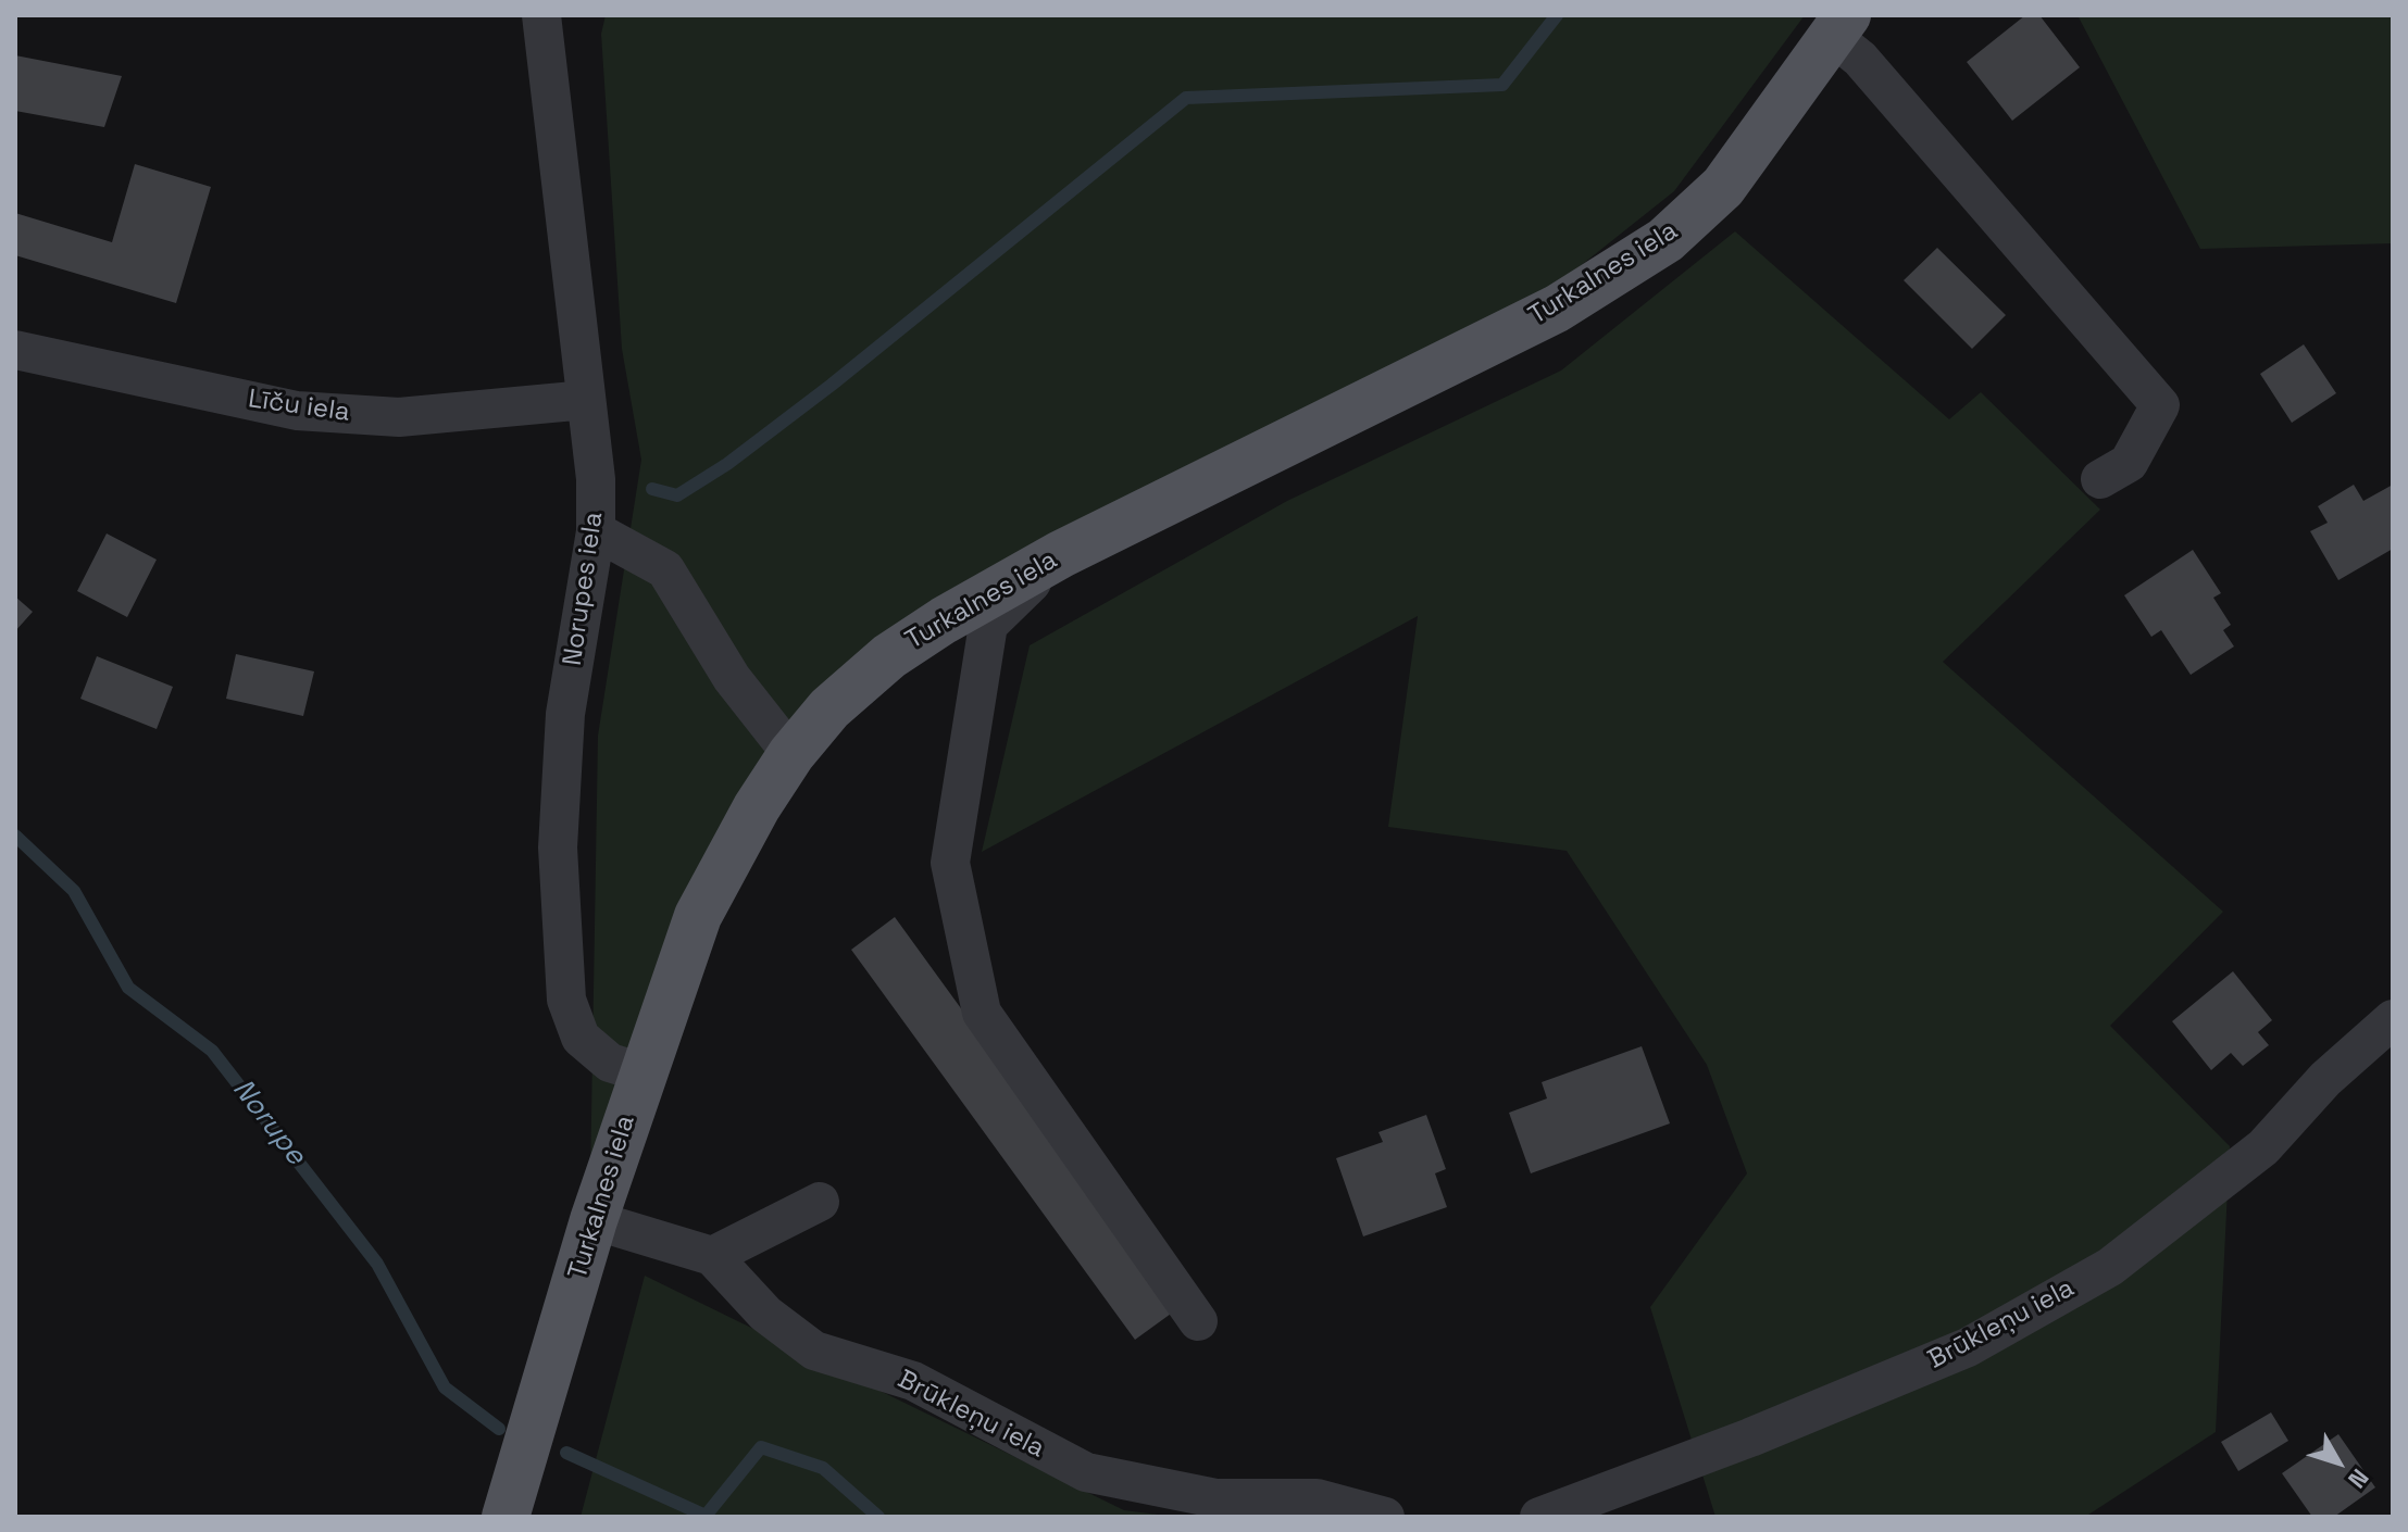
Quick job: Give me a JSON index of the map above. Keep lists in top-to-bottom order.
{
  "streets": {
    "main road": ["Turkalnes iela"],
    "street": ["Līču iela", "Norupes iela", "Brūkleņu iela"]
  },
  "crossings": [
    ["Turkalnes iela", "Norupes iela"],
    ["Līču iela", "Norupes iela"]
  ],
  "water": ["Norupe"],
  "north": "bottom right"
}
